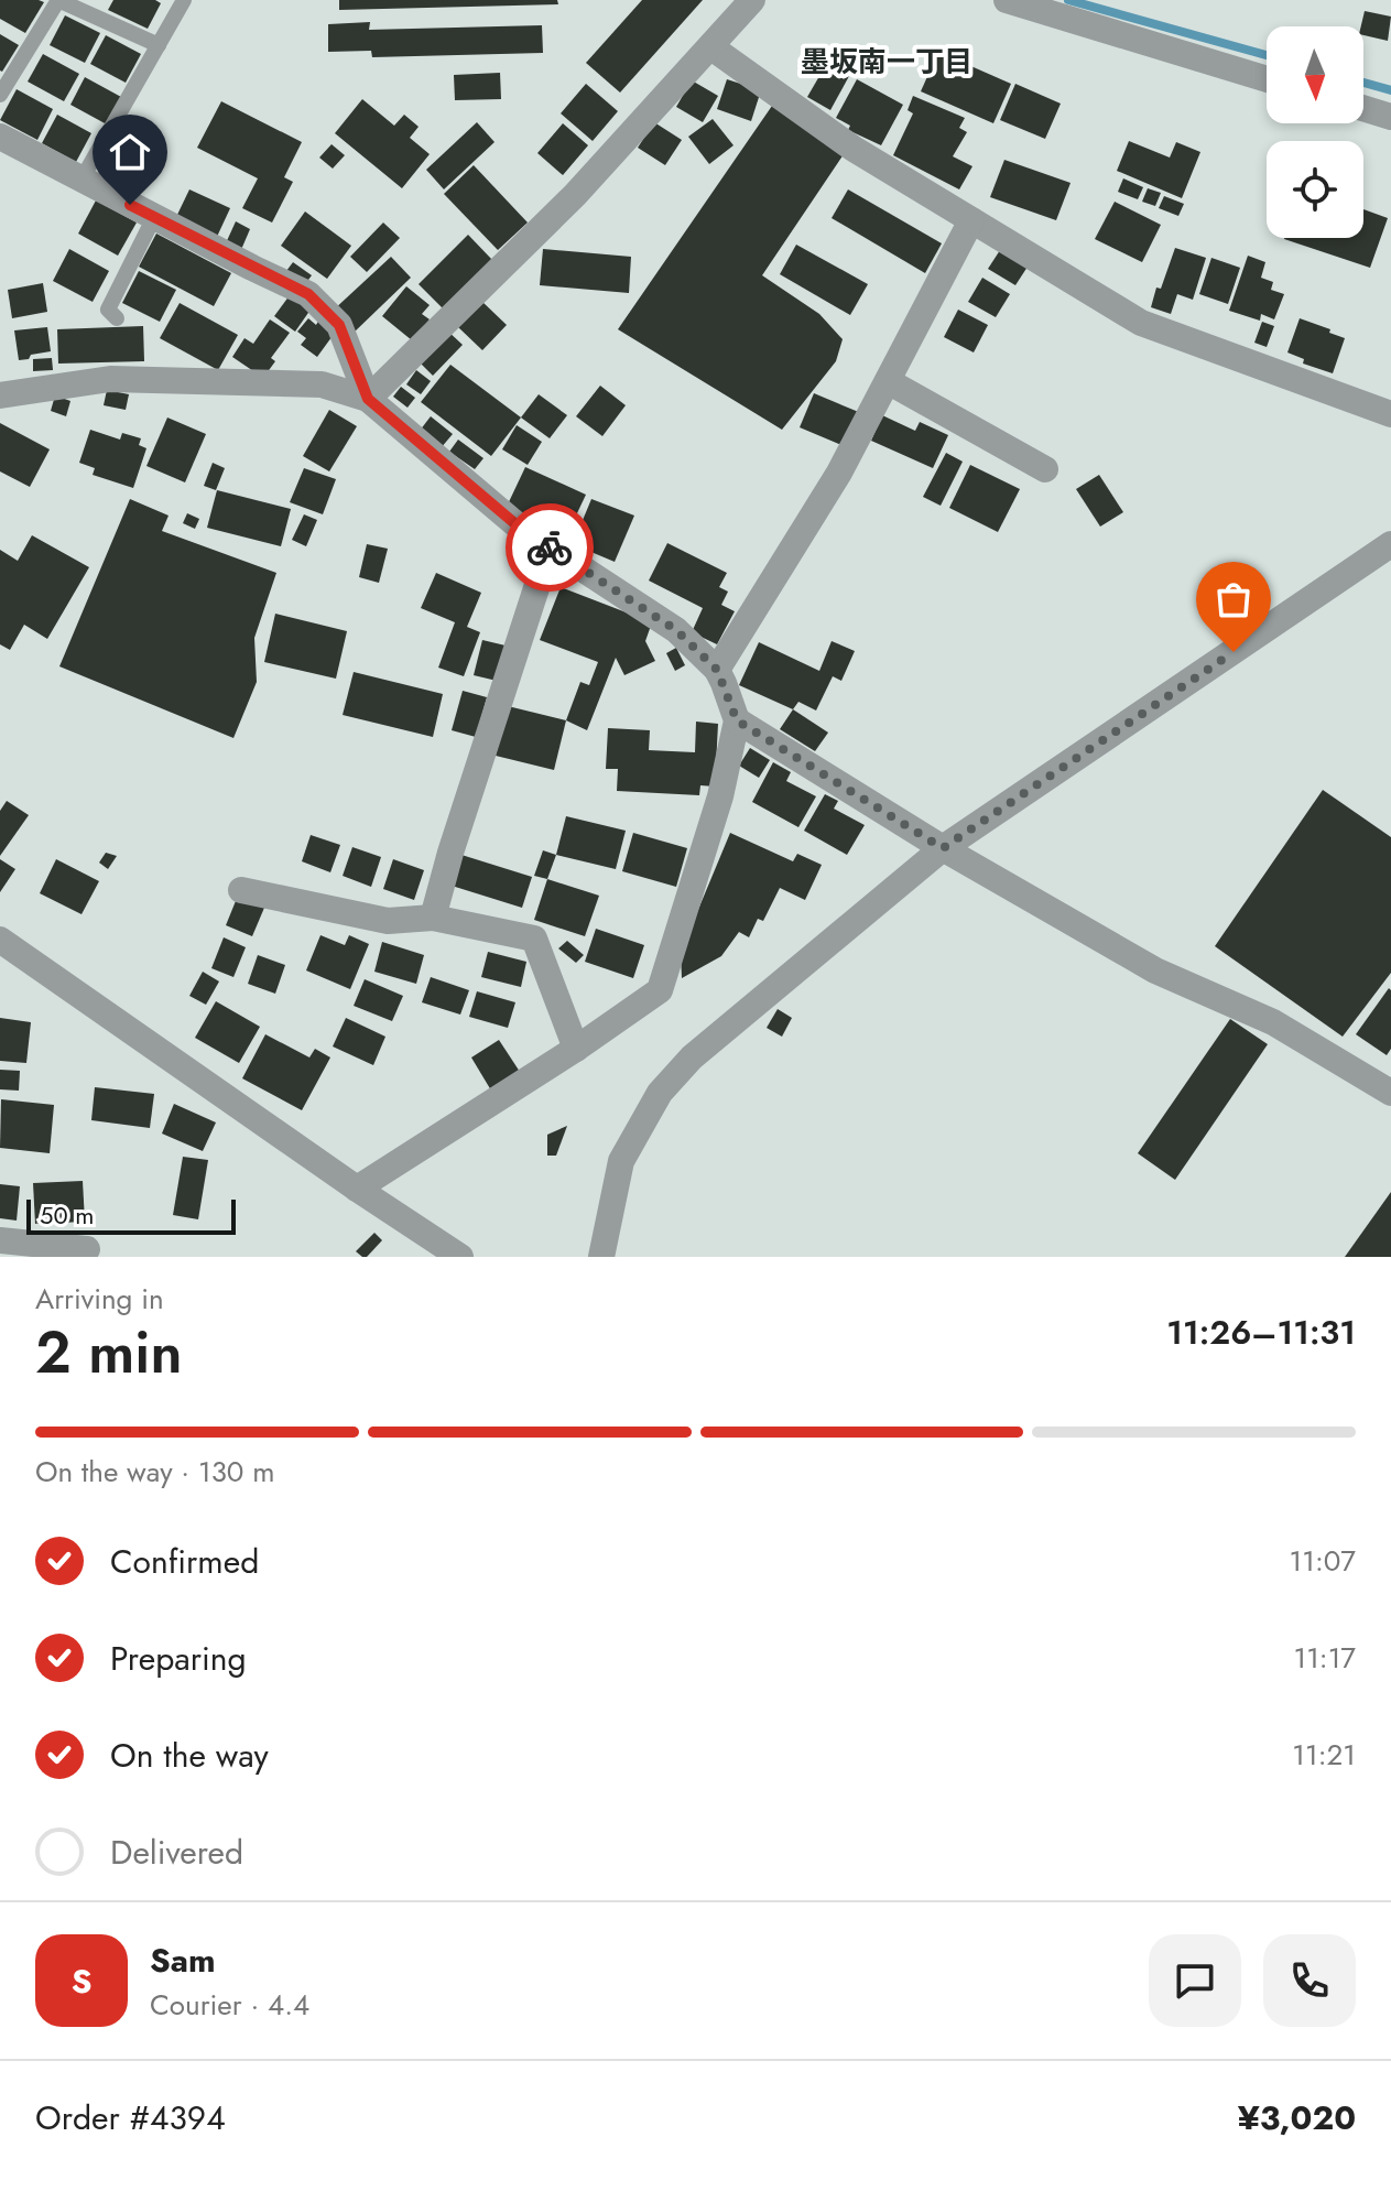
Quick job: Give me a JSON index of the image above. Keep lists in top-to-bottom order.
{
  "districts": ["墨坂南一丁目"],
  "scale_bar": "50 m",
  "north": "bottom",
  "page": {
    "scale": "50 m",
    "heading": ["2 min", "Arriving in", "11:26–11:31"],
    "panel": [
      "Sam",
      "Courier · 4.4",
      "Order #4394",
      "¥3,020"
    ],
    "bar": "On the way · 130 m",
    "list": [
      ["Confirmed", "11:07"],
      ["Preparing", "11:17"],
      ["On the way", "11:21"],
      "Delivered"
    ],
    "round": "S"
  }
}
